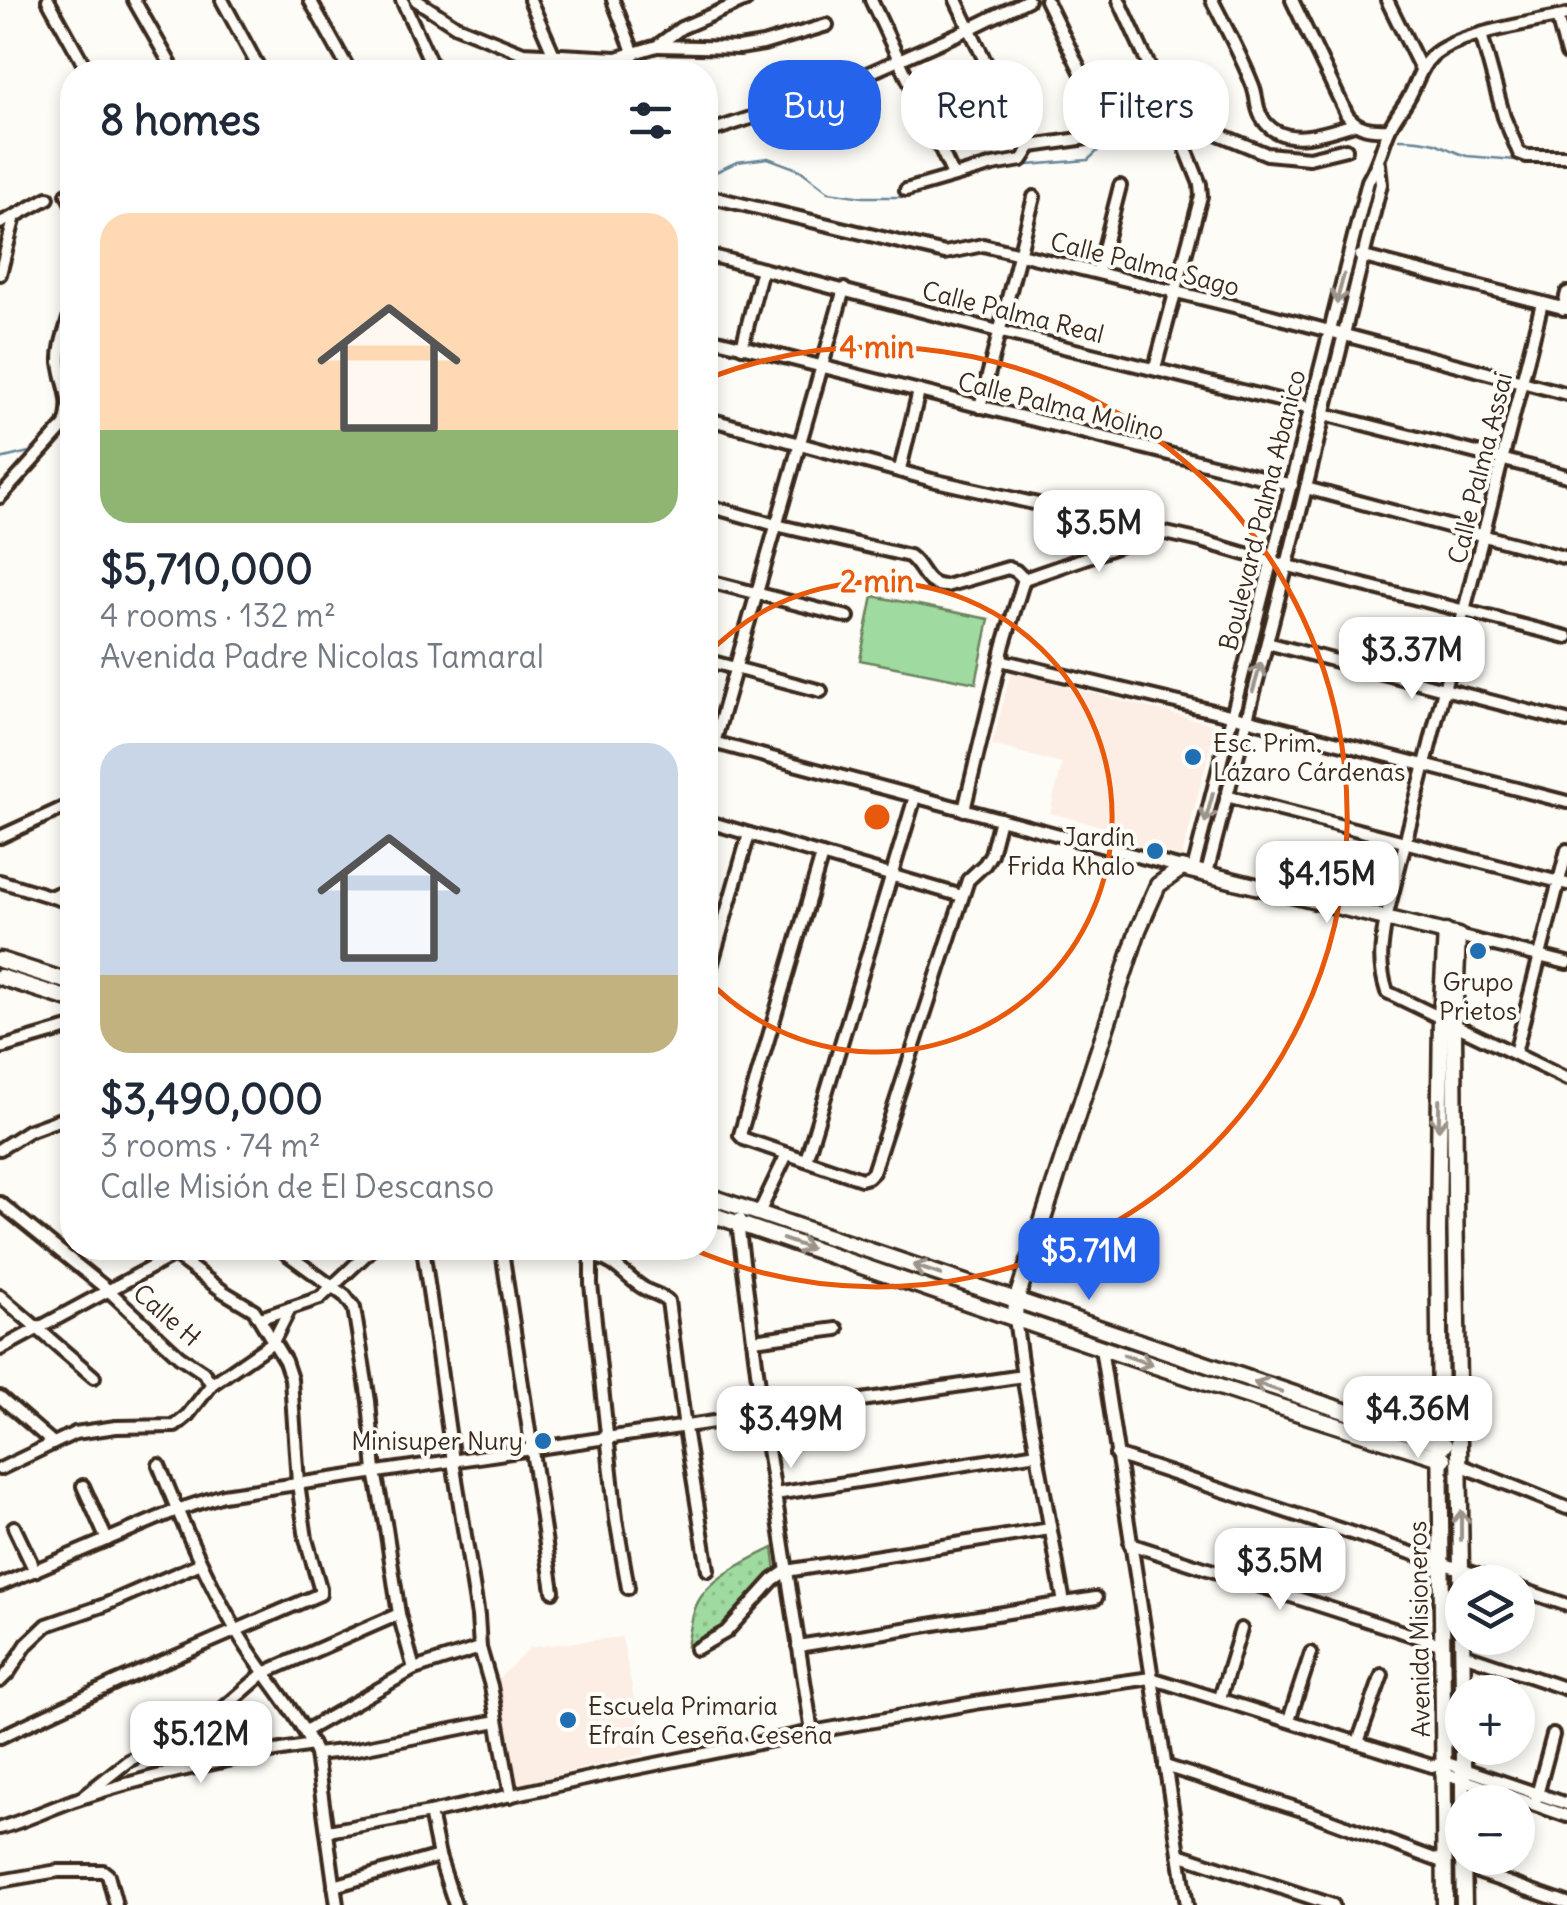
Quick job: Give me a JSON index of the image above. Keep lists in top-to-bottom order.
{
  "streets": {
    "street": [
      "Calle Palma Sago",
      "Calle Palma Real",
      "Calle Palma Molino",
      "Calle Palma Assai",
      "Boulevard Palma Abanico",
      "Calle H",
      "Avenida Misioneros"
    ]
  },
  "crossings": [
    ["Calle Palma Sago", "Calle Palma Assai"],
    ["Calle Palma Sago", "Boulevard Palma Abanico"],
    ["Calle Palma Real", "Boulevard Palma Abanico"],
    ["Calle Palma Molino", "Boulevard Palma Abanico"],
    ["Calle Palma Assai", "Avenida Misioneros"]
  ],
  "places": [
    "Esc. Prim. Lázaro Cárdenas",
    "Jardín Frida Khalo",
    "Grupo Prietos",
    "Minisuper Nury",
    "Escuela Primaria Efraín Ceseña Ceseña"
  ],
  "page": {
    "chip": ["Buy", "Rent", "Filters"],
    "heading": "8 homes",
    "list": [
      {
        "name": "$5,710,000",
        "note": "4 rooms · 132 m² · Avenida Padre Nicolas Tamaral"
      },
      {
        "name": "$3,490,000",
        "note": "3 rooms · 74 m² · Calle Misión de El Descanso"
      }
    ],
    "price": [
      "$3.5M",
      "$3.37M",
      "$4.15M",
      "$5.71M",
      "$4.36M",
      "$3.49M",
      "$3.5M",
      "$5.12M"
    ],
    "map_buttons": ["+", "−"]
  },
  "rings": ["4 min", "2 min"]
}
